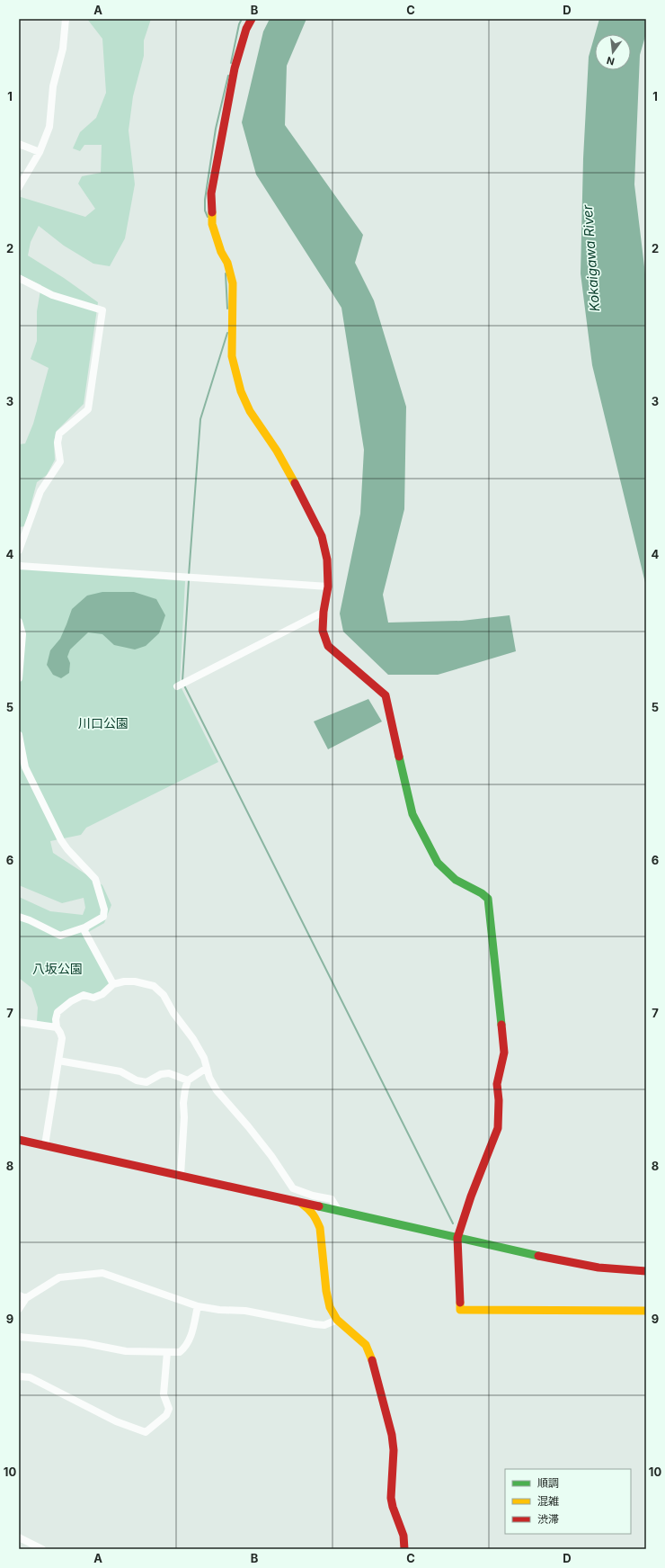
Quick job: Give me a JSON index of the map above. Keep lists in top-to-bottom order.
{
  "water": ["Kokaigawa River"],
  "parks": ["川口公園", "八坂公園"],
  "legend": ["順調", "混雑", "渋滞"],
  "north": "bottom",
  "grid": {
    "columns": [
      "A",
      "B",
      "C",
      "D"
    ],
    "rows": [
      "1",
      "2",
      "3",
      "4",
      "5",
      "6",
      "7",
      "8",
      "9",
      "10"
    ]
  }
}
